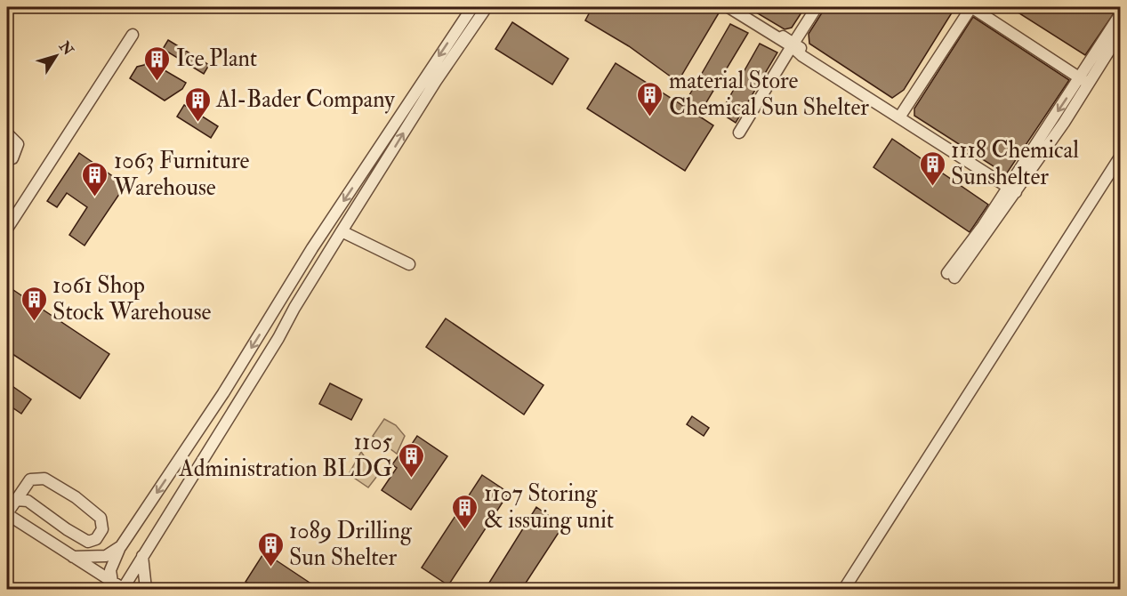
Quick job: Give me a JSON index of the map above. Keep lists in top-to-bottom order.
{
  "places": {
    "building": [
      "Ice Plant",
      "material Store Chemical Sun Shelter",
      "Al-Bader Company",
      "1118 Chemical Sunshelter",
      "1063 Furniture Warehouse",
      "1061 Shop Stock Warehouse",
      "1105 Administration BLDG",
      "1107 Storing & issuing unit",
      "1089 Drilling Sun Shelter"
    ]
  },
  "north": "top right"
}
